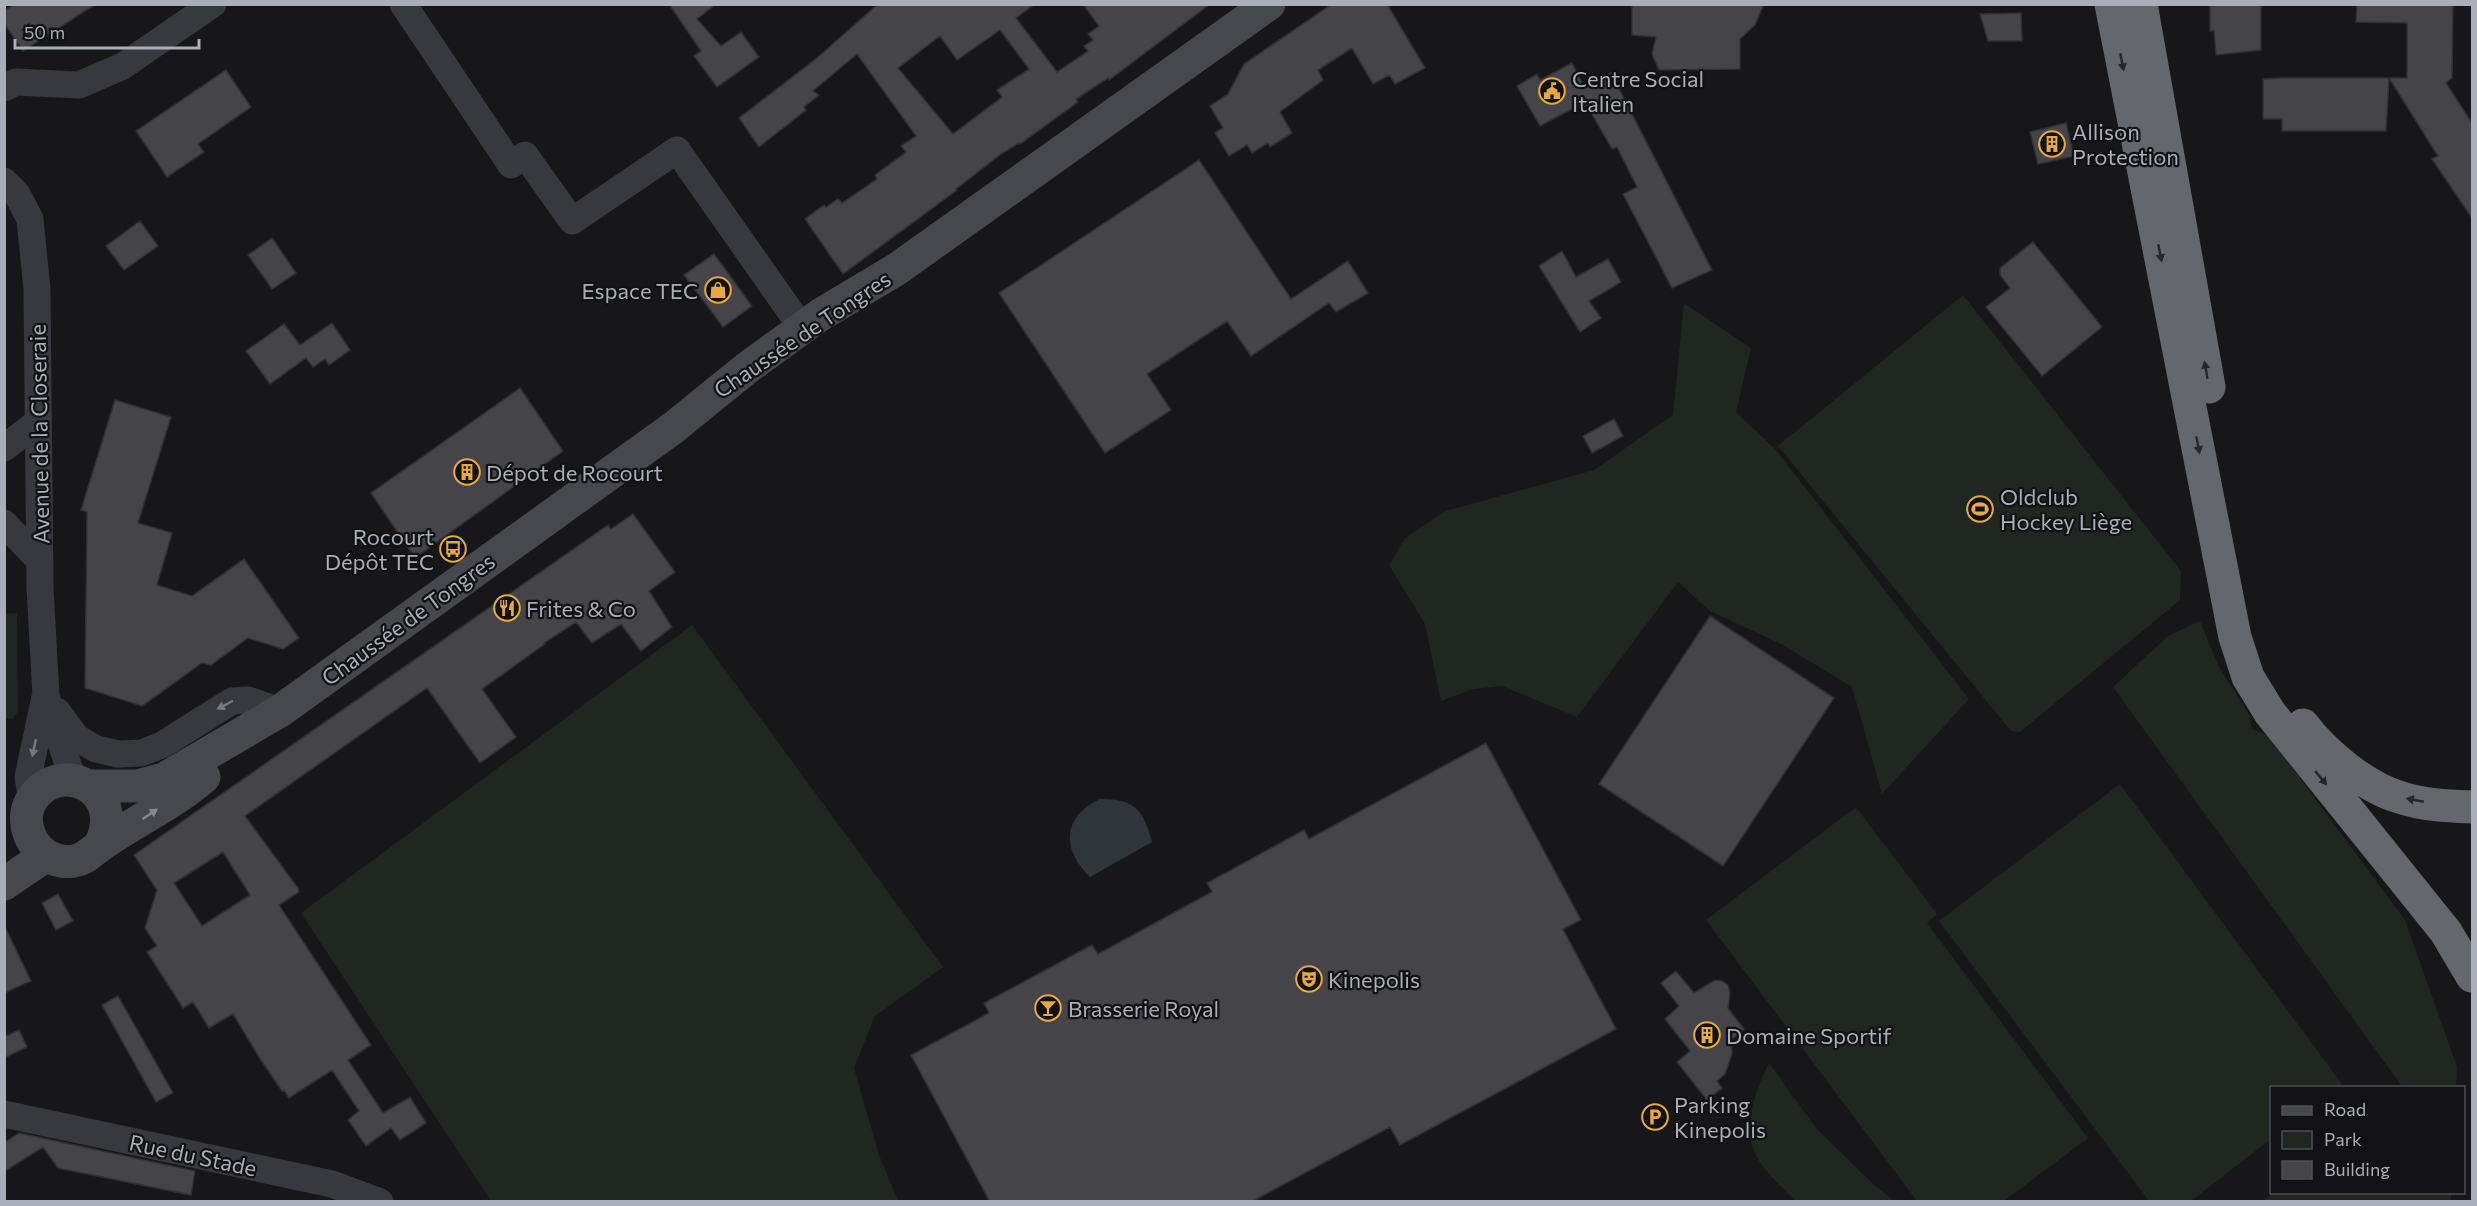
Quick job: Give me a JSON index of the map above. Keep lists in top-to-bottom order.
{
  "streets": {
    "main road": ["Chaussée de Tongres"],
    "street": ["Avenue de la Closeraie", "Rue du Stade"]
  },
  "crossings": [
    ["Chaussée de Tongres", "Avenue de la Closeraie"]
  ],
  "places": {
    "public building": ["Centre Social Italien"],
    "building": ["Allison Protection", "Dépot de Rocourt", "Domaine Sportif"],
    "shop": ["Espace TEC"],
    "sports": ["Oldclub Hockey Liège"],
    "bus stop": ["Rocourt Dépôt TEC"],
    "restaurant": ["Frites & Co"],
    "theatre": ["Kinepolis"],
    "bar": ["Brasserie Royal"],
    "parking": ["Parking Kinepolis"]
  },
  "legend": ["Road", "Park", "Building"],
  "scale_bar": "50 m"
}
